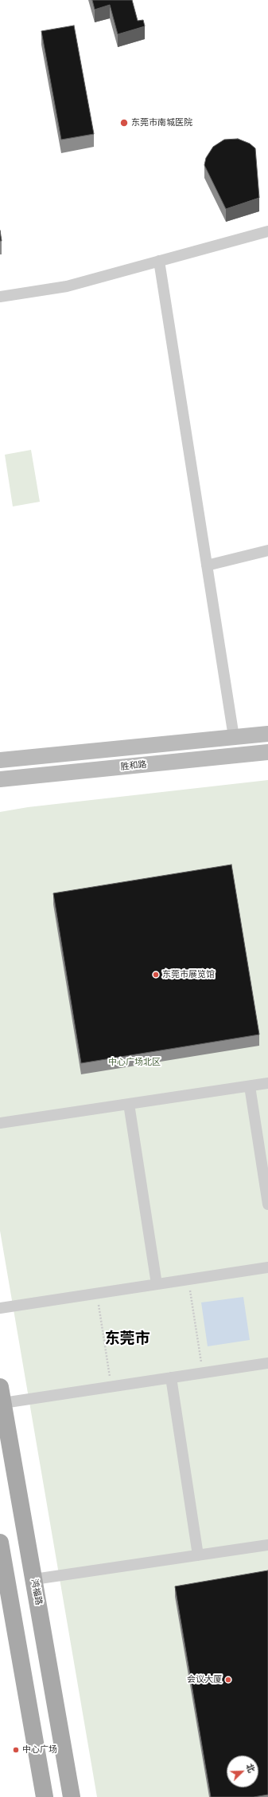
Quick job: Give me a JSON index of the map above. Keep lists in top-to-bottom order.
{
  "streets": {
    "main road": ["胜和路", "鸿福路"]
  },
  "districts": ["东莞市"],
  "parks": ["中心广场北区"],
  "places": [
    "东莞市南城医院",
    "东莞市展览馆",
    "会议大厦",
    "中心广场"
  ],
  "north": "top right"
}
